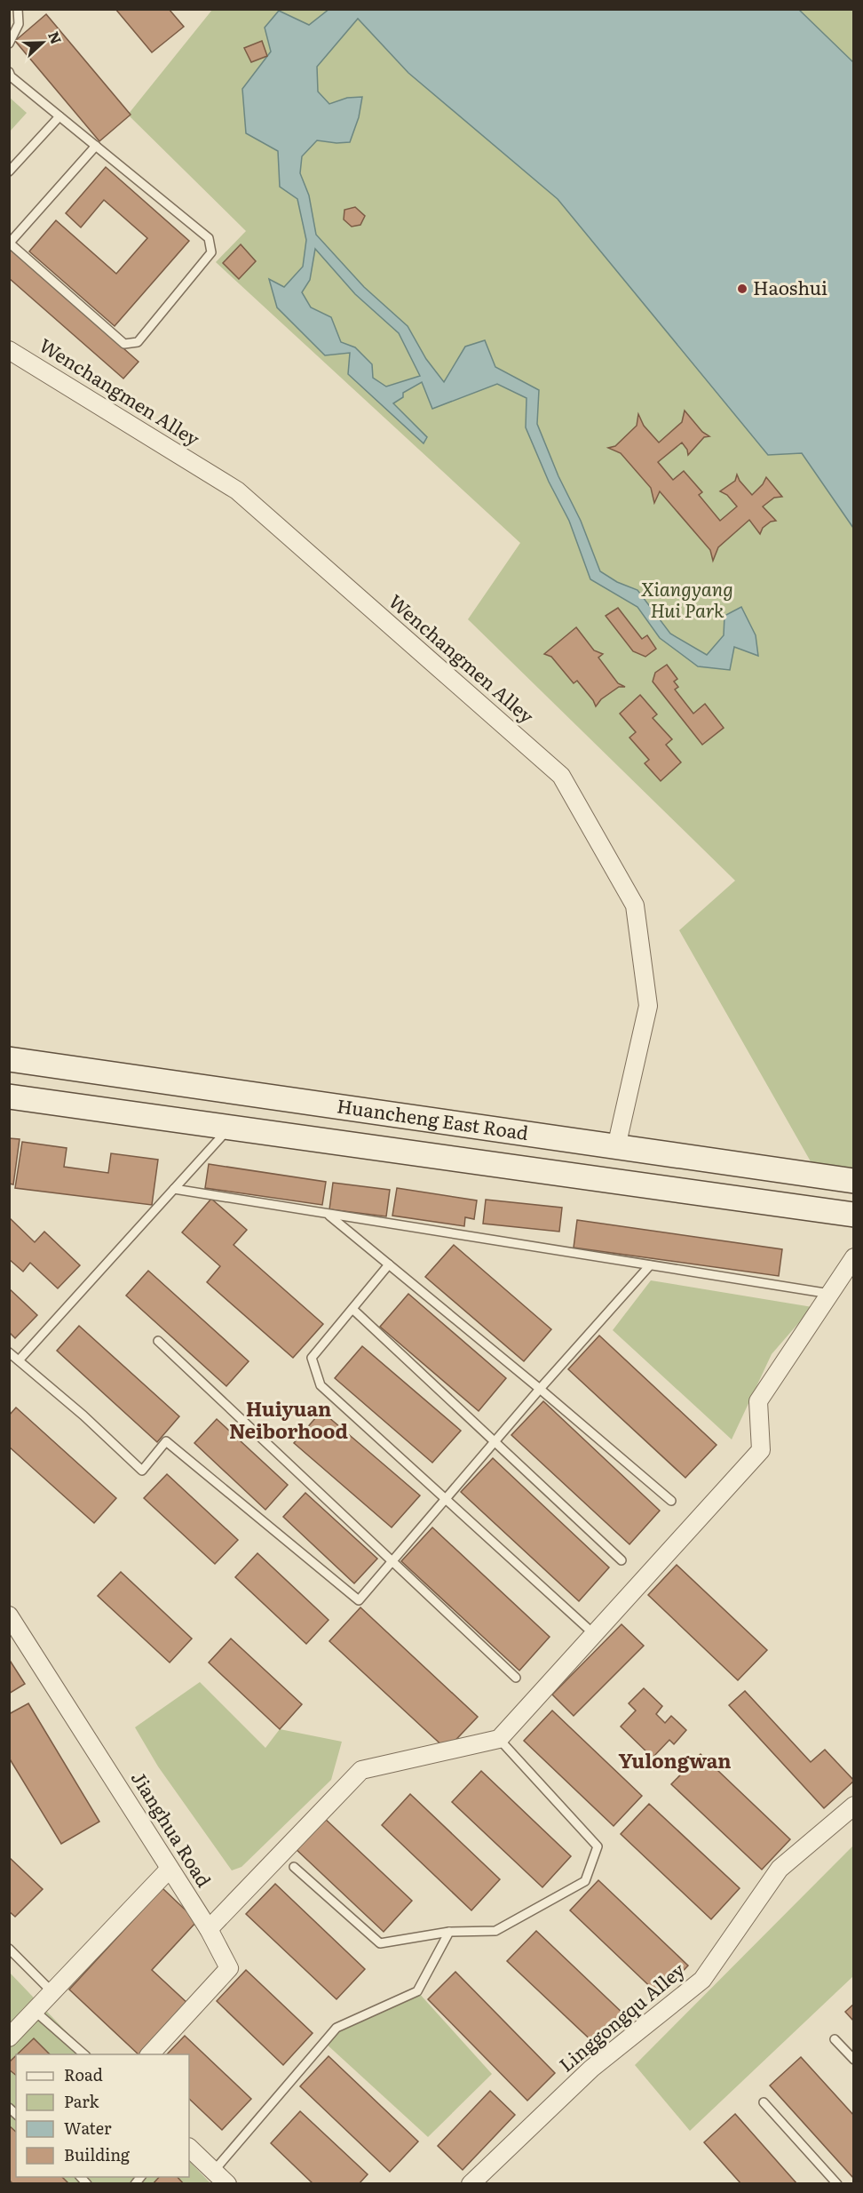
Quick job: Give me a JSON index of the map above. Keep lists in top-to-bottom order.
{
  "streets": {
    "main road": ["Huancheng East Road"],
    "street": ["Wenchangmen Alley", "Jianghua Road", "Linggongqu Alley"]
  },
  "crossings": [
    ["Wenchangmen Alley", "Huancheng East Road"]
  ],
  "districts": ["Huiyuan Neiborhood", "Yulongwan"],
  "parks": ["Xiangyang Hui Park"],
  "places": ["Haoshui"],
  "legend": [
    "Road",
    "Park",
    "Water",
    "Building"
  ],
  "north": "right"
}
